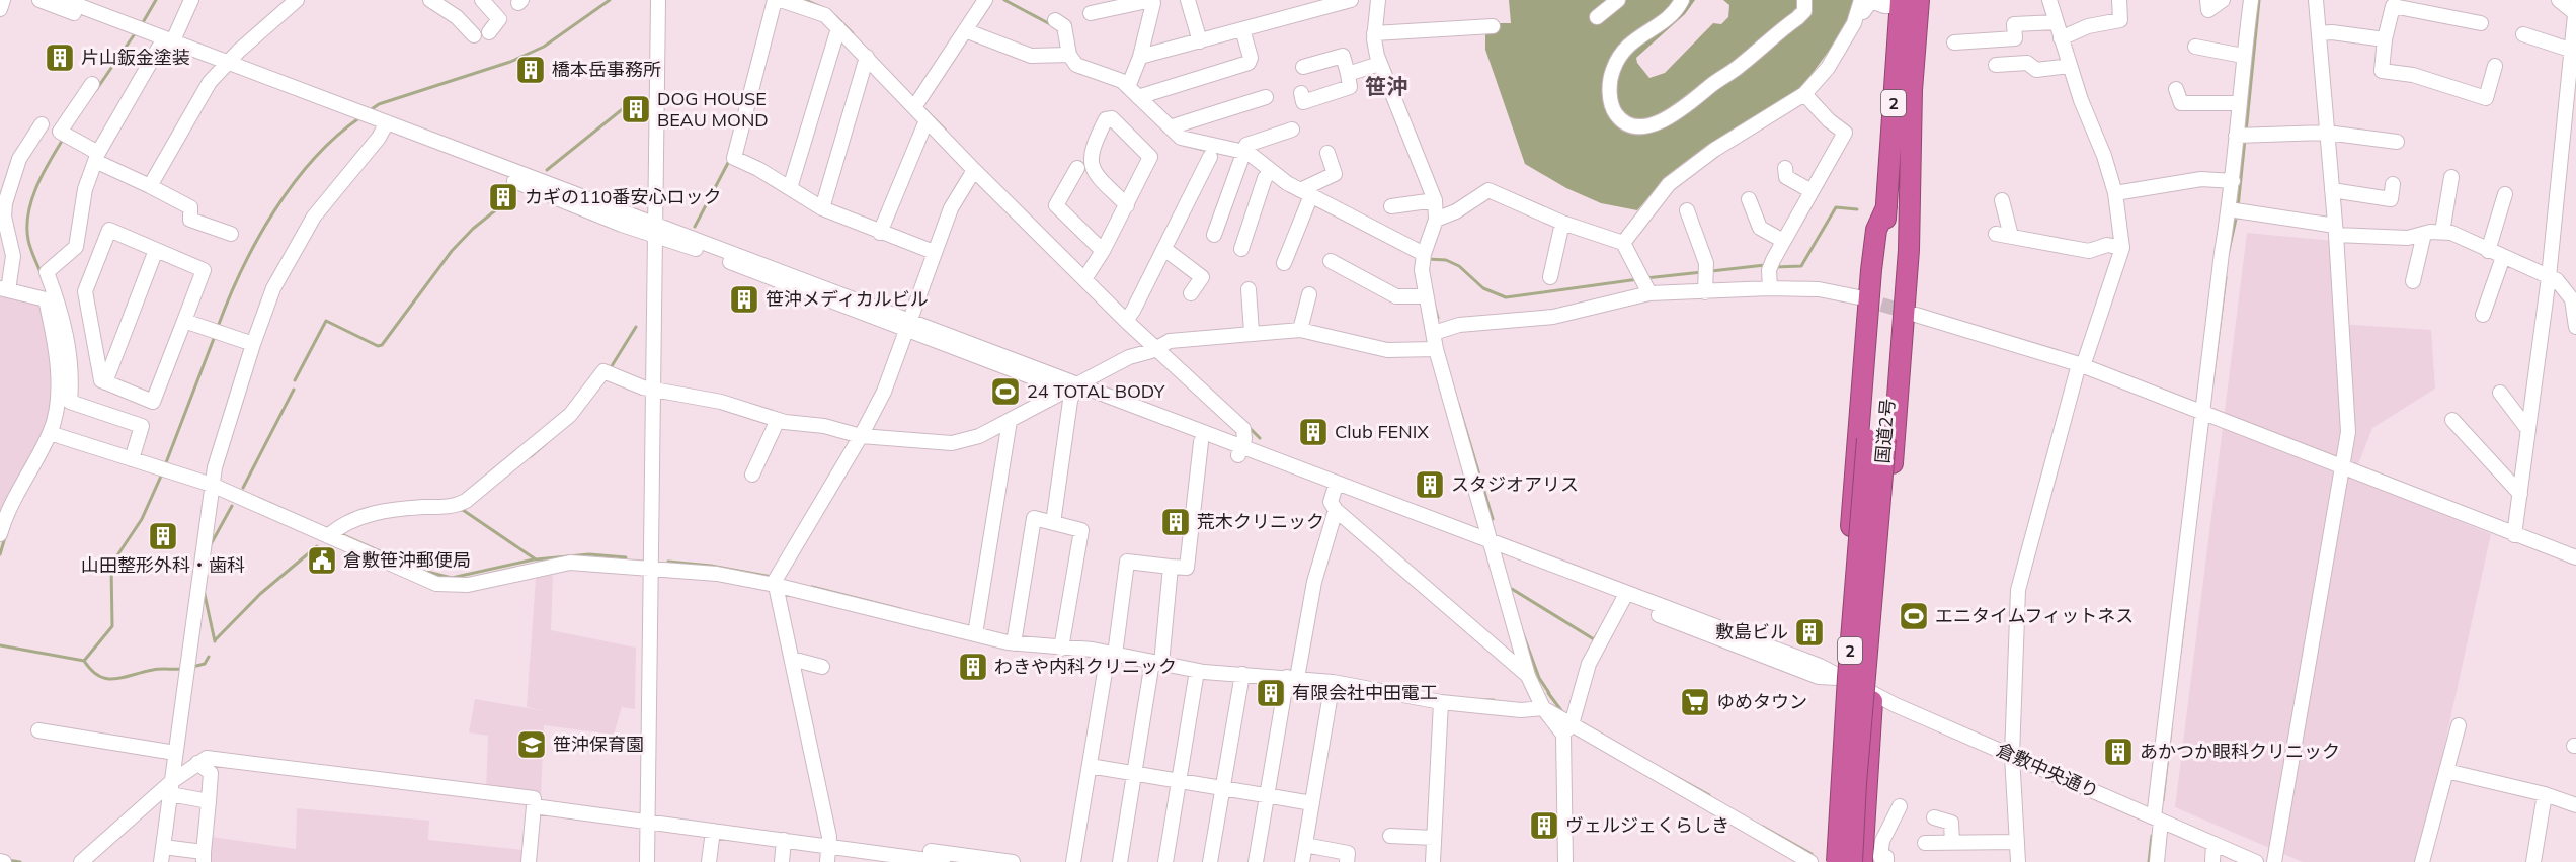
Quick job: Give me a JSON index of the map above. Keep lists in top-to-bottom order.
{
  "streets": {
    "highway": ["2", "国道2号"],
    "street": ["倉敷中央通り"]
  },
  "districts": ["笹沖"],
  "places": {
    "building": [
      "片山鈑金塗装",
      "橋本岳事務所",
      "DOG HOUSE BEAU MOND",
      "カギの110番安心ロック",
      "笹沖メディカルビル",
      "Club FENIX",
      "スタジオアリス",
      "荒木クリニック",
      "山田整形外科・歯科",
      "敷島ビル",
      "わきや内科クリニック",
      "有限会社中田電工",
      "あかつか眼科クリニック",
      "ヴェルジェくらしき"
    ],
    "sports": ["24 TOTAL BODY", "エニタイムフィットネス"],
    "public building": ["倉敷笹沖郵便局"],
    "supermarket": ["ゆめタウン"],
    "school or university": ["笹沖保育園"]
  }
}
